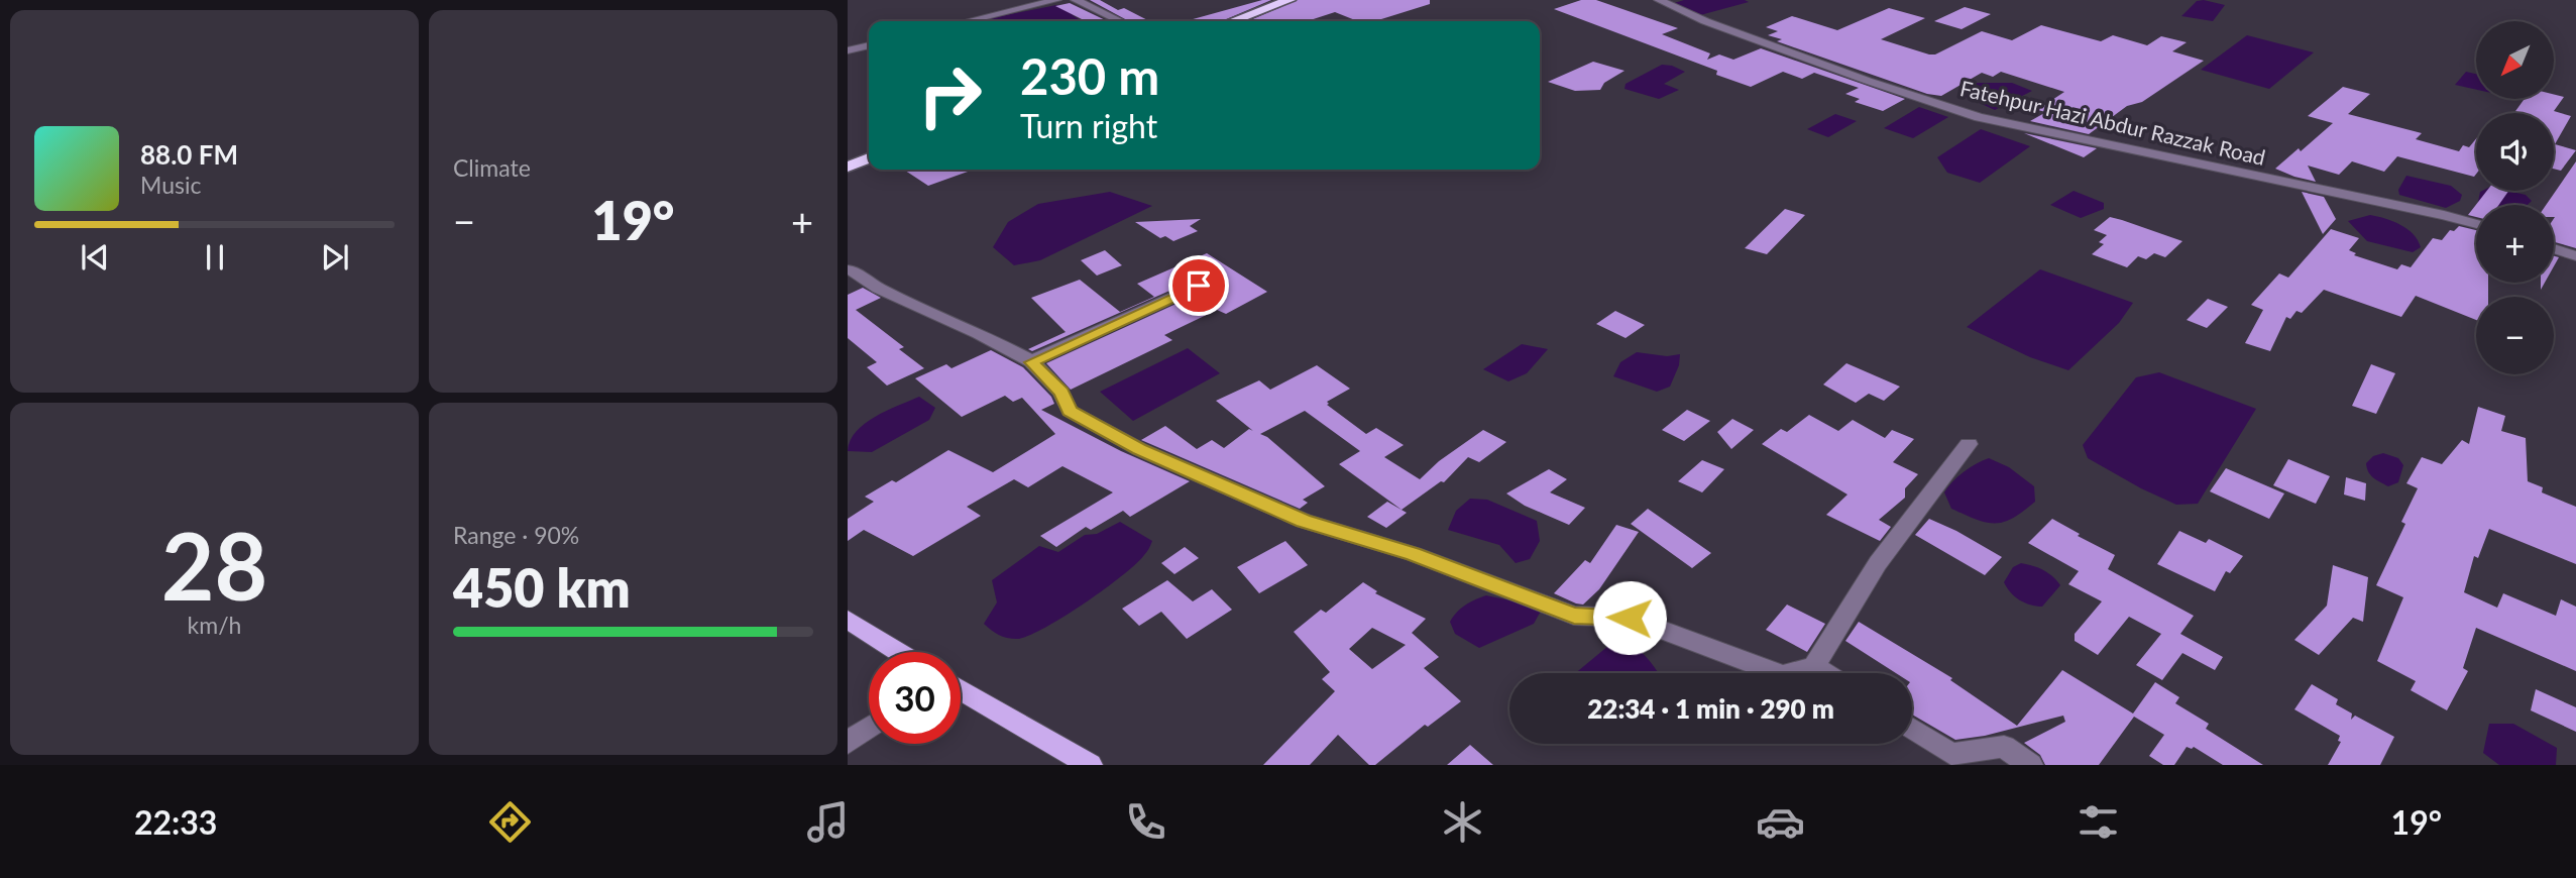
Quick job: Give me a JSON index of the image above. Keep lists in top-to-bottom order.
{
  "streets": {
    "street": ["Fatehpur Hazi Abdur Razzak Road"]
  },
  "north": "bottom left",
  "page": {
    "tile": [
      "Climate",
      ["28", "km/h"],
      ["Range · 90%", "450 km"]
    ],
    "map_buttons": ["+", "−"],
    "turn": ["230 m", "Turn right"],
    "song": ["88.0 FM", "Music"],
    "heat": ["−", "19°", "+"],
    "limit": "30",
    "trip": "22:34 · 1 min · 290 m",
    "tabs": ["22:33", "19°"]
  }
}
